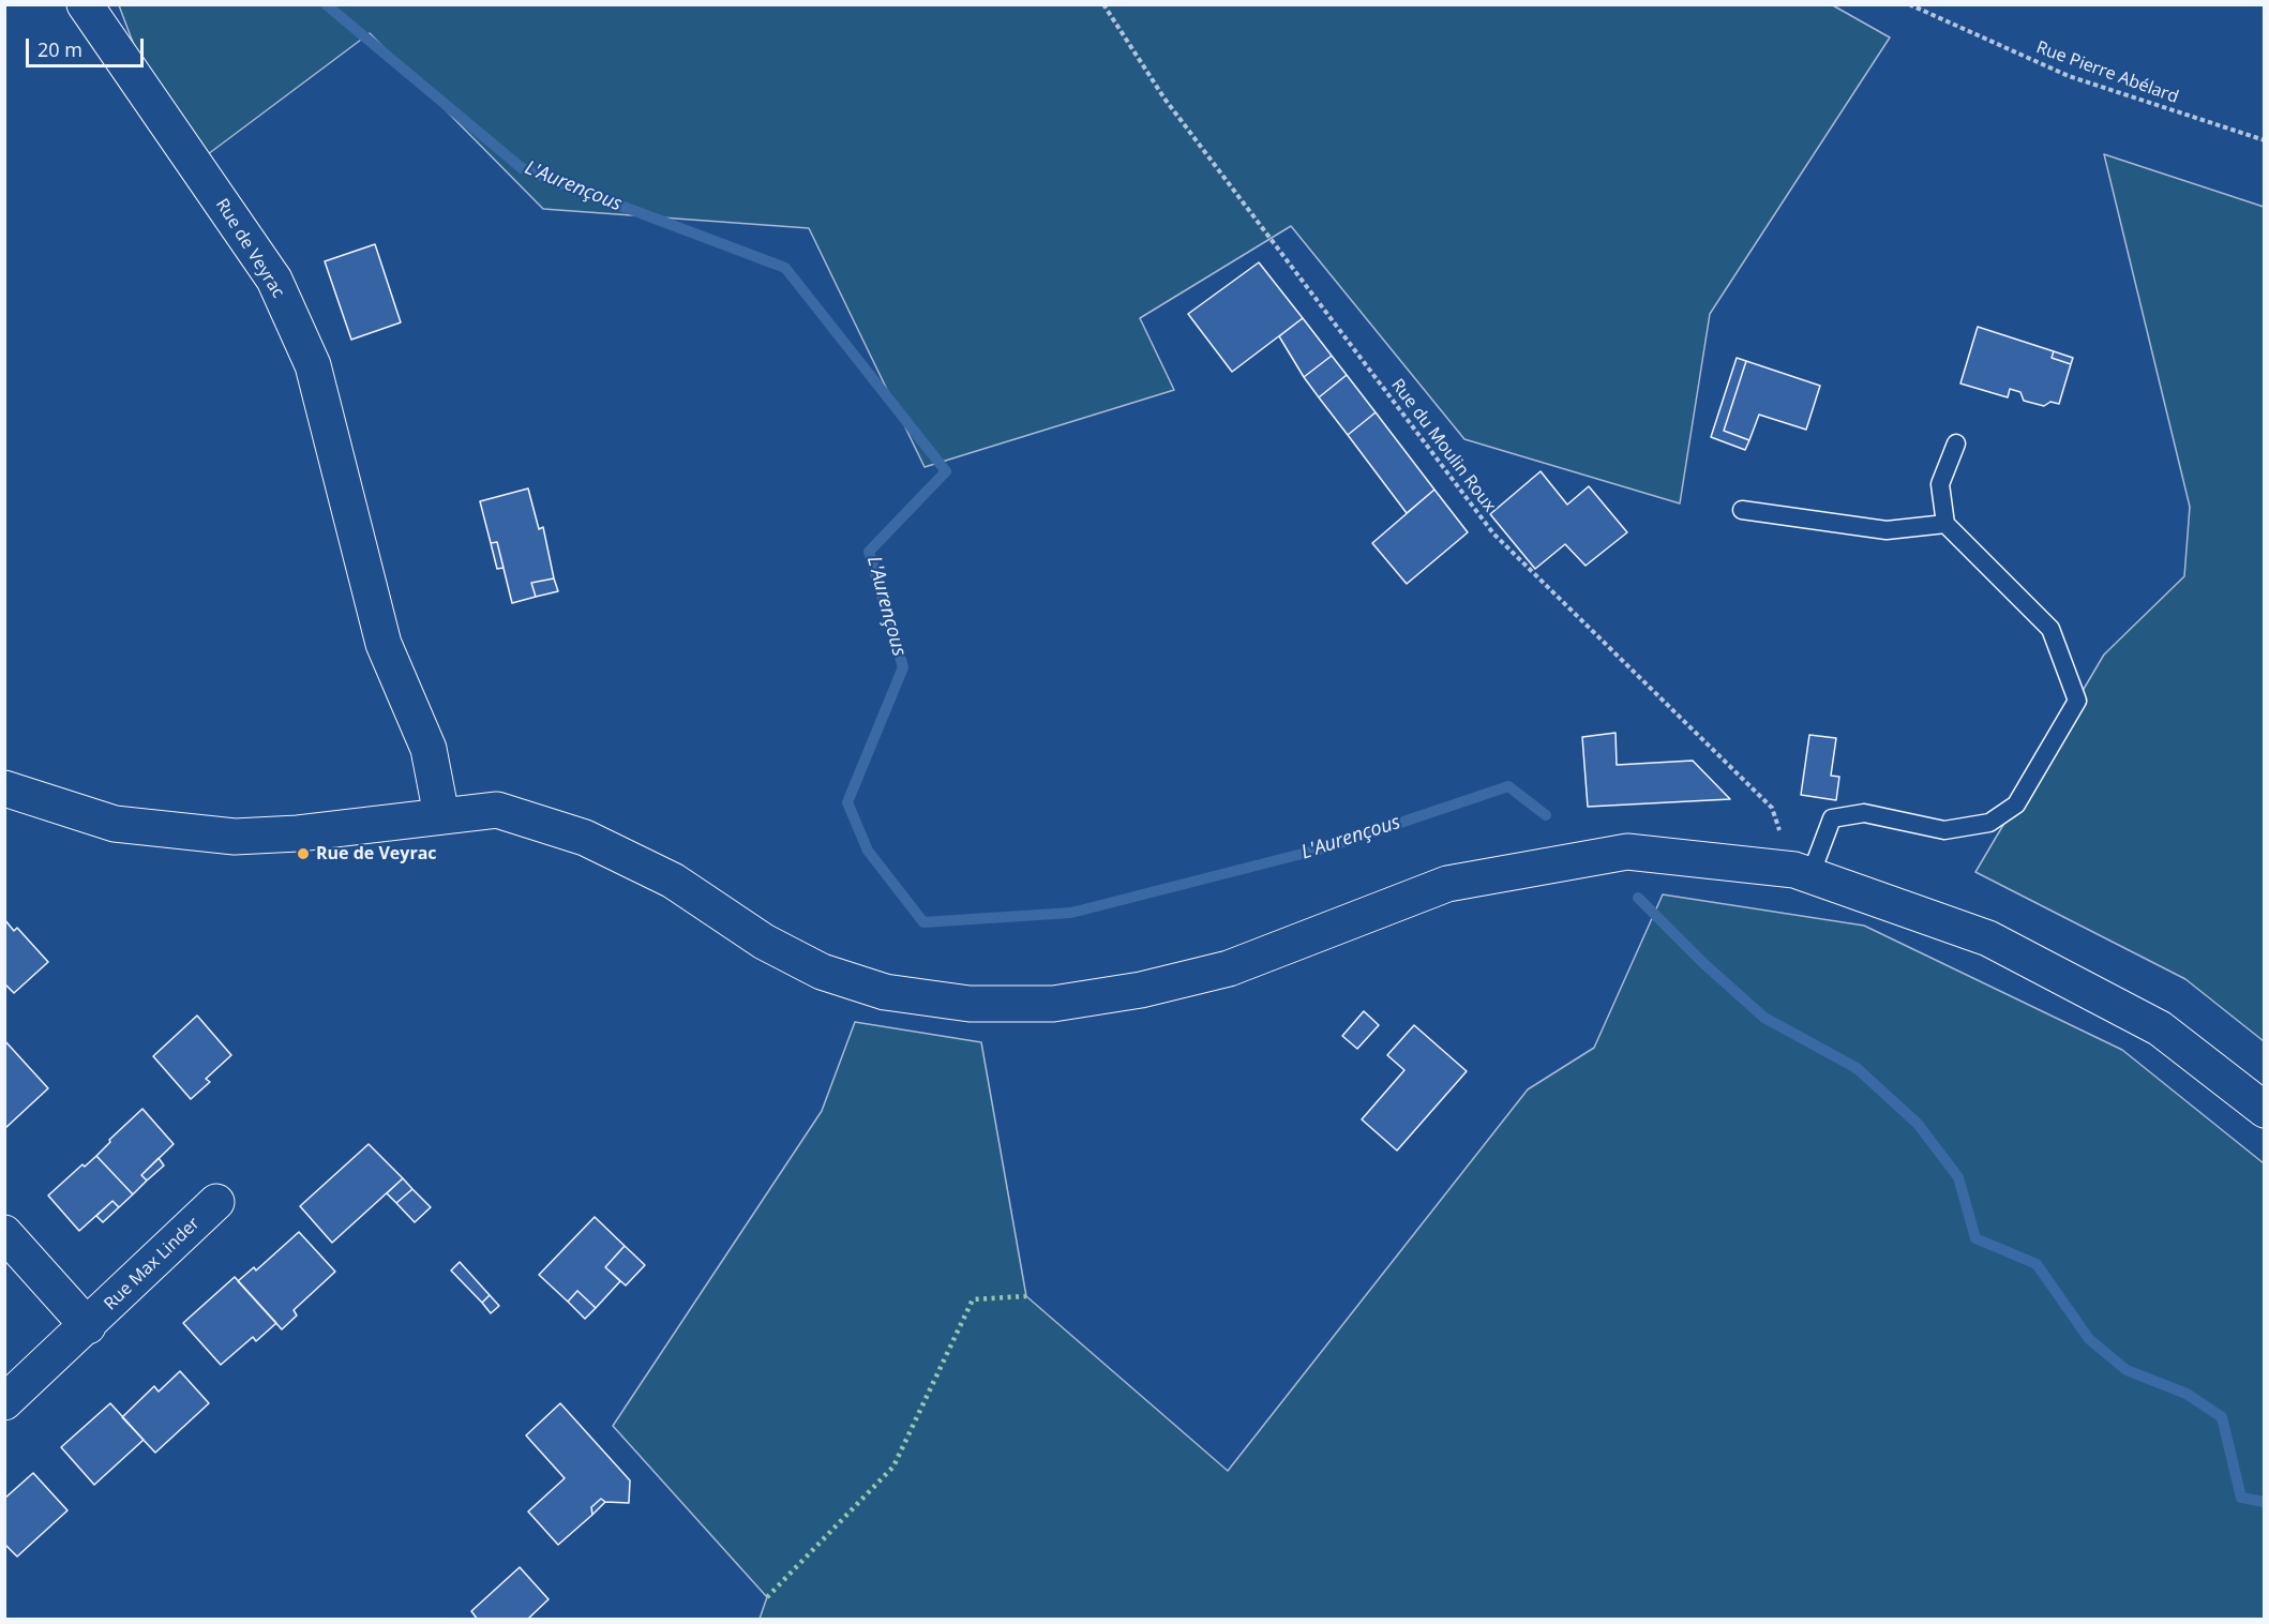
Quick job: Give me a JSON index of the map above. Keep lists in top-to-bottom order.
{
  "streets": {
    "main road": ["Rue de Veyrac", "Rue Max Linder"],
    "path": ["Rue Pierre Abélard", "Rue du Moulin Roux"]
  },
  "water": ["L'Aurençous"],
  "places": ["Rue de Veyrac"],
  "scale_bar": "20 m"
}
